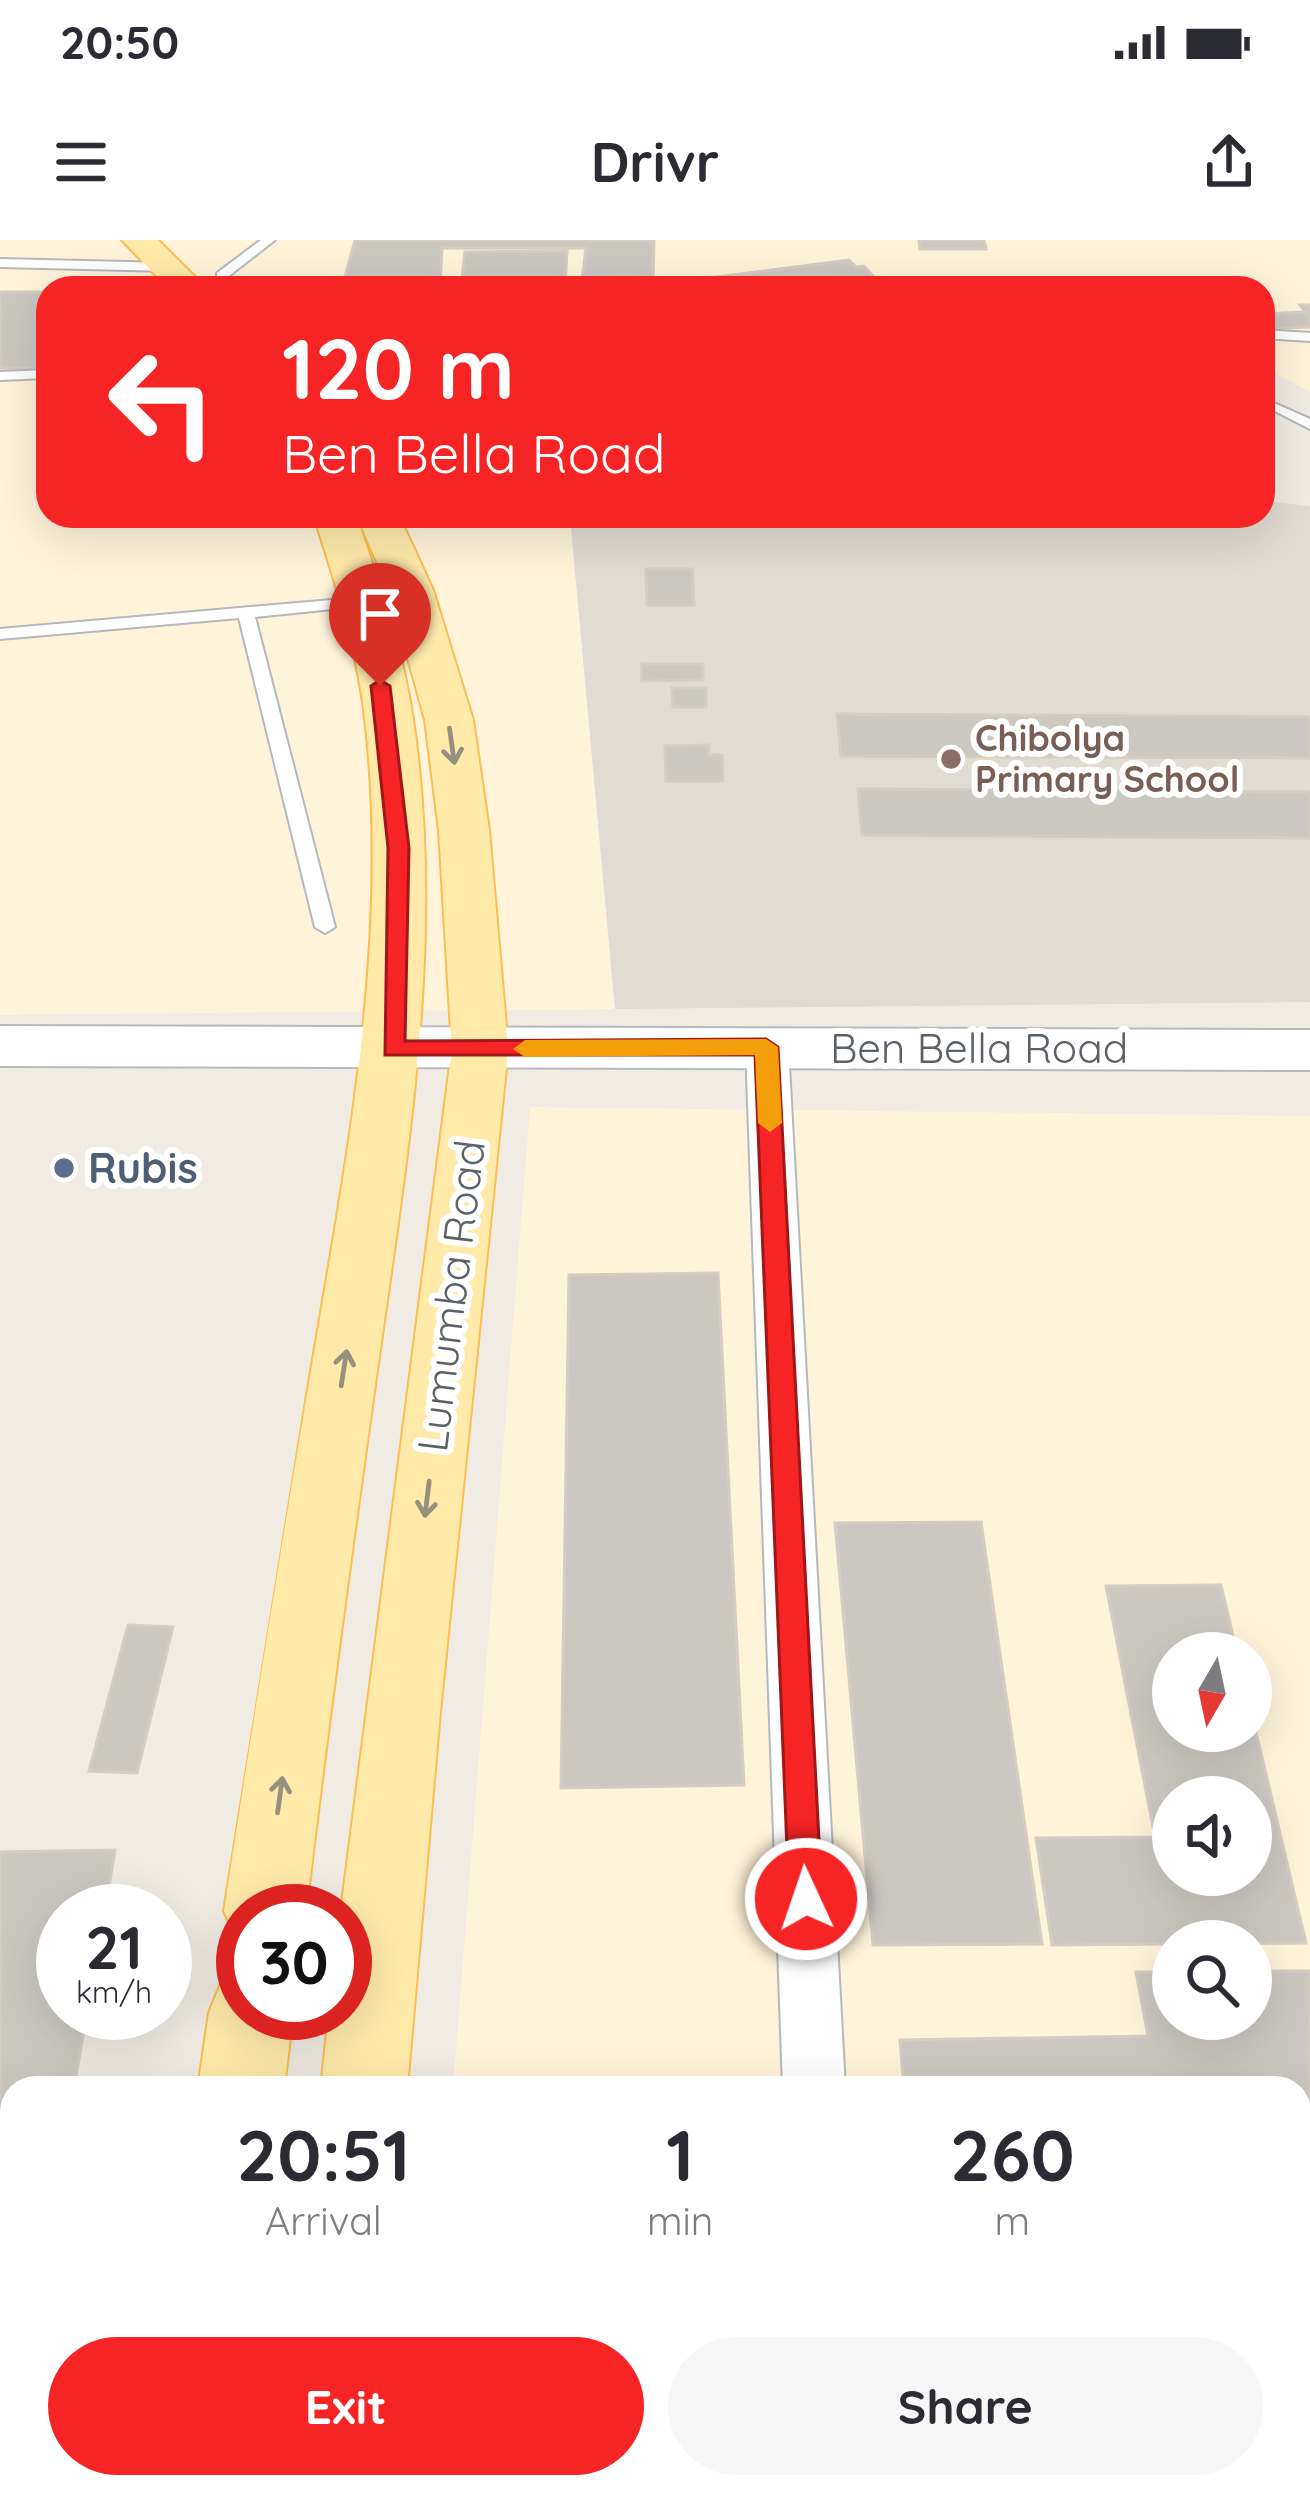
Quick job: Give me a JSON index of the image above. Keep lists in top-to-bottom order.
{
  "streets": {
    "main road": ["Ben Bella Road", "Lumumba Road"]
  },
  "crossings": [
    ["Ben Bella Road", "Lumumba Road"]
  ],
  "places": ["Chibolya Primary School", "Rubis"],
  "north": "bottom",
  "page": {
    "status": "20:50",
    "header": "Drivr",
    "turn": ["120 m", "Ben Bella Road"],
    "speed": "21 km/h",
    "limit": "30",
    "eta": [
      "20:51",
      "Arrival",
      "1",
      "min",
      "260",
      "m"
    ],
    "buttons": ["Exit", "Share"]
  }
}
